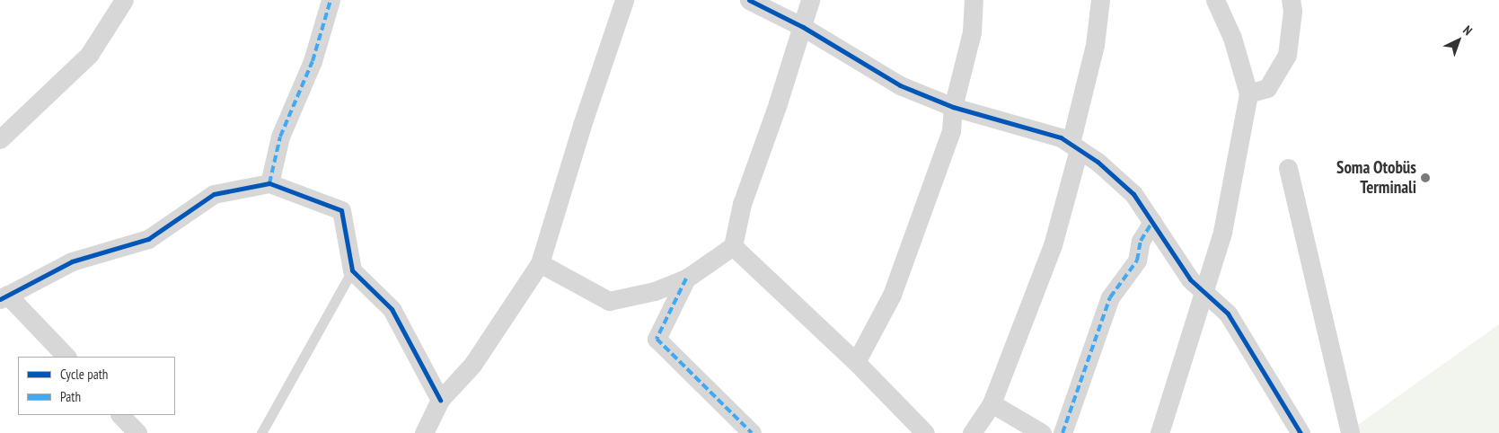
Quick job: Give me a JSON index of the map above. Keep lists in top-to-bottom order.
{
  "places": ["Soma Otobüs Terminali"],
  "legend": ["Cycle path", "Path"],
  "north": "top right"
}
